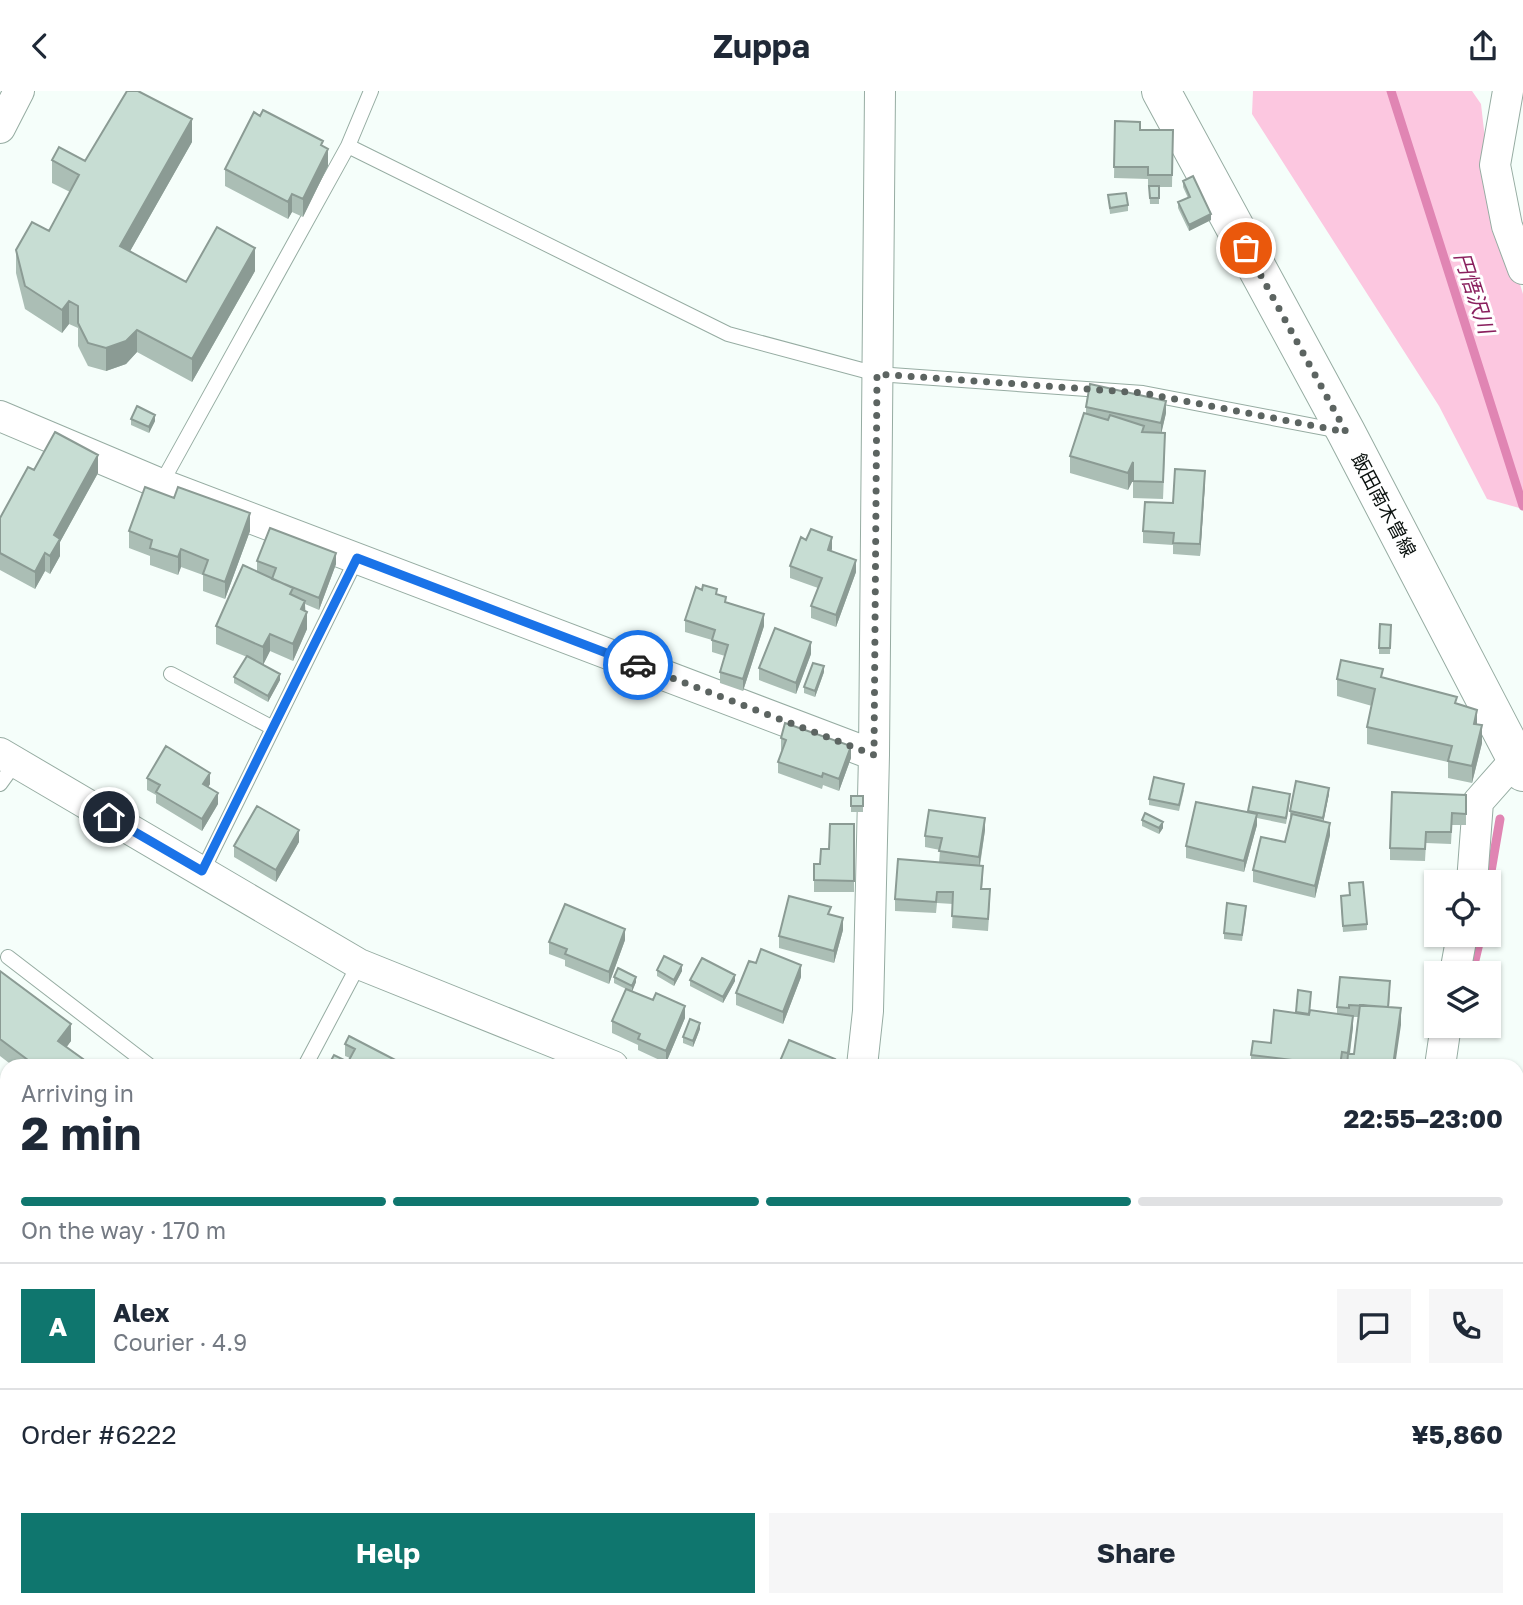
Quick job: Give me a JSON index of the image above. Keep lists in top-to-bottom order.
{
  "streets": {
    "main road": ["飯田南木曽線"]
  },
  "water": ["円悟沢川"],
  "page": {
    "header": "Zuppa",
    "heading": ["2 min", "Arriving in", "22:55–23:00"],
    "panel": [
      "Alex",
      "Courier · 4.9",
      "Order #6222",
      "¥5,860"
    ],
    "bar": "On the way · 170 m",
    "round": "A",
    "buttons": ["Help", "Share"]
  }
}
